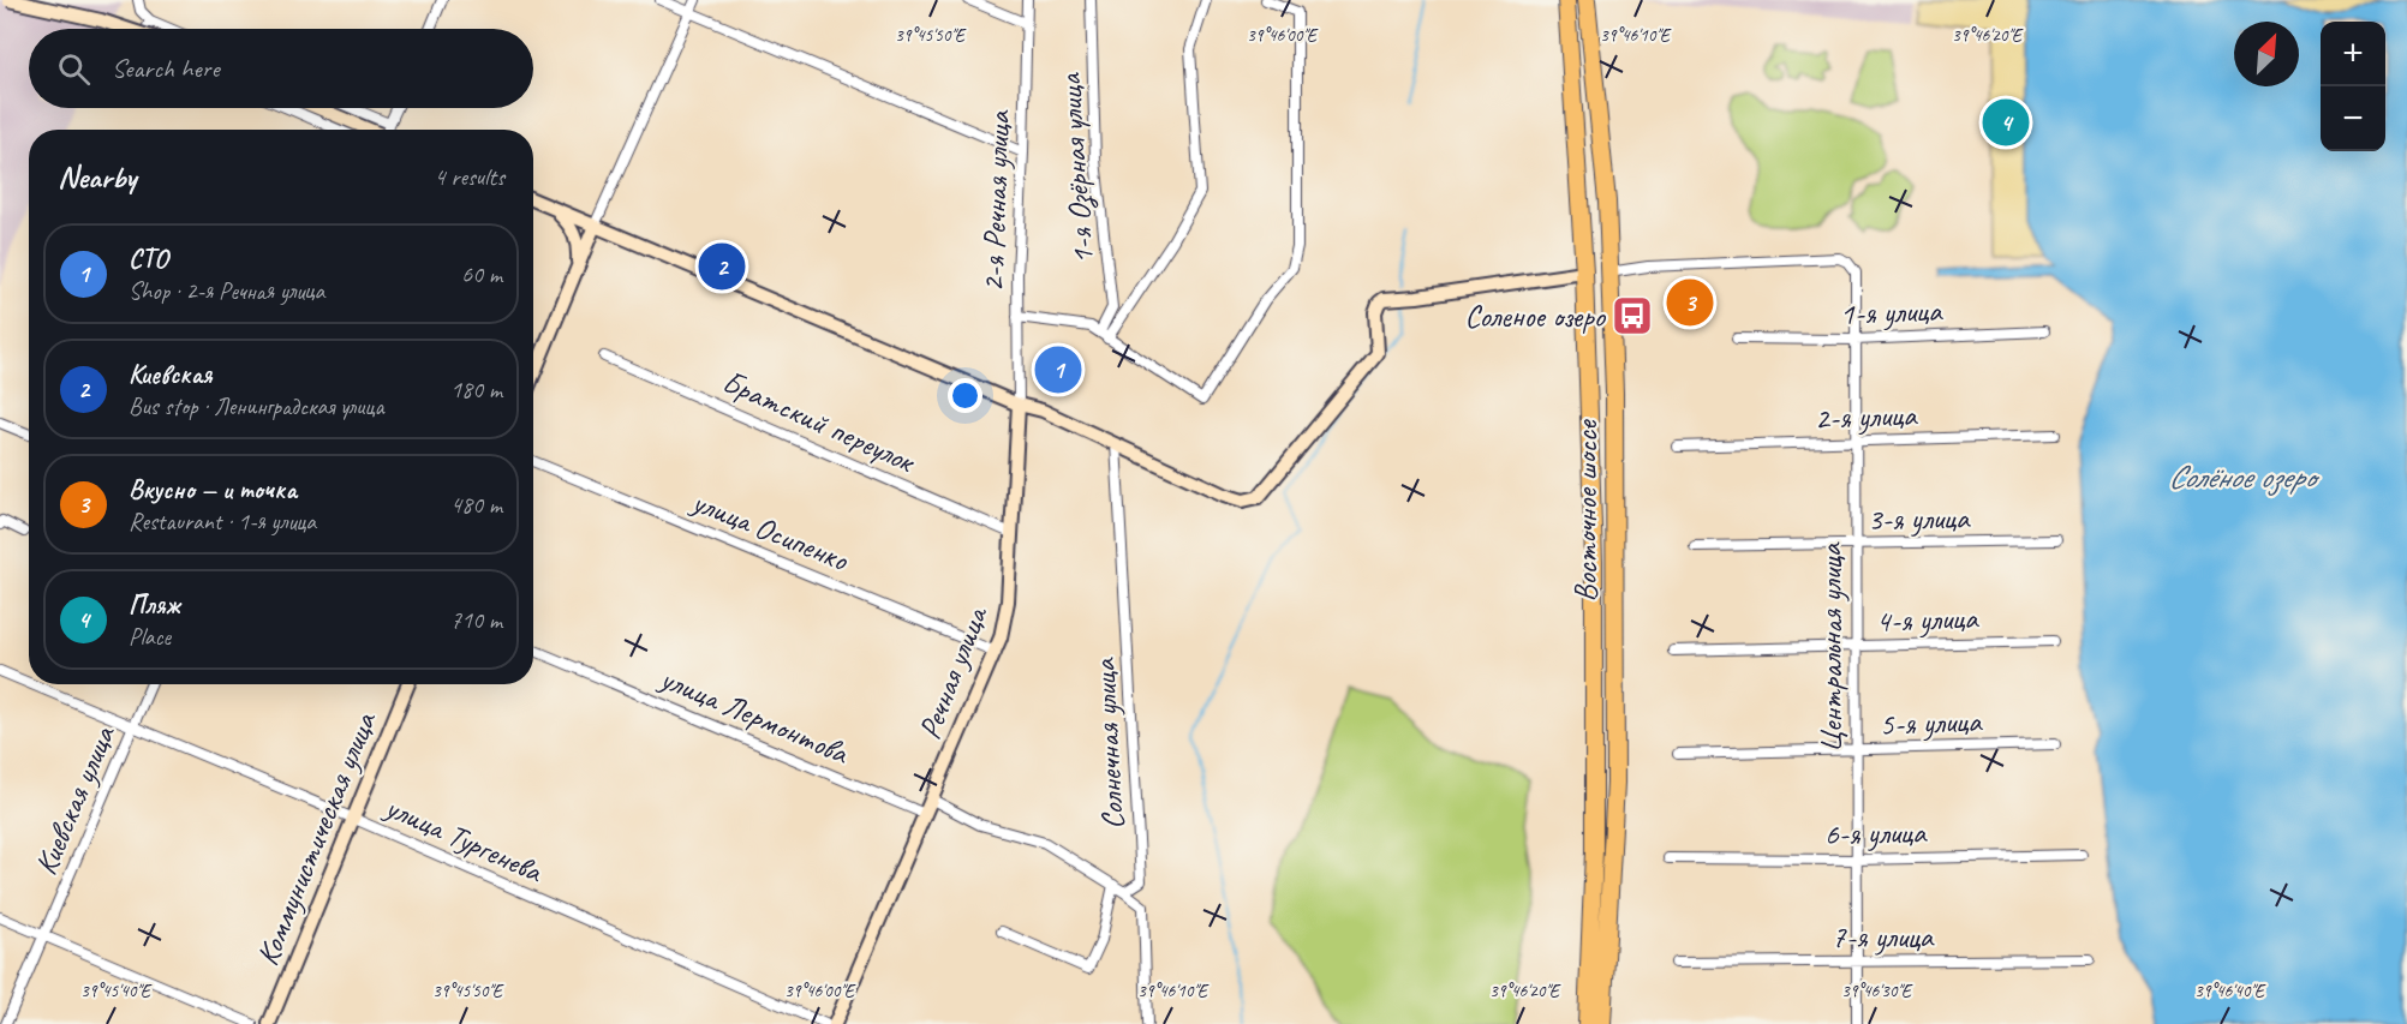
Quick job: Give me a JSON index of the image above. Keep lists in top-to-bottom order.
{
  "streets": {
    "highway": ["Восточное шоссе"],
    "street": [
      "1-я Озёрная улица",
      "2-я Речная улица",
      "1-я улица",
      "2-я улица",
      "Братский переулок",
      "3-я улица",
      "улица Осипенко",
      "4-я улица",
      "Центральная улица",
      "Речная улица",
      "улица Лермонтова",
      "5-я улица",
      "Солнечная улица",
      "Киевская улица",
      "6-я улица",
      "Коммунистическая улица",
      "улица Тургенева",
      "7-я улица"
    ]
  },
  "crossings": [
    ["2-я Речная улица", "Речная улица"],
    ["1-я улица", "Центральная улица"],
    ["2-я улица", "Центральная улица"],
    ["Братский переулок", "Речная улица"],
    ["Восточное шоссе", "Центральная улица"],
    ["3-я улица", "Центральная улица"],
    ["улица Осипенко", "Речная улица"],
    ["4-я улица", "Центральная улица"],
    ["Центральная улица", "5-я улица"],
    ["Центральная улица", "6-я улица"],
    ["Центральная улица", "7-я улица"],
    ["Речная улица", "улица Лермонтова"],
    ["Киевская улица", "улица Тургенева"],
    ["Коммунистическая улица", "улица Тургенева"]
  ],
  "water": ["Солёное озеро"],
  "places": {
    "bus stop": ["Соленое озеро"]
  },
  "north": "top right",
  "page": {
    "map_buttons": ["+", "−"],
    "search": "Search here",
    "pins": [
      "4",
      "2",
      "3",
      "1"
    ],
    "heading": ["Nearby", "4 results"],
    "list": [
      {
        "mark": "1",
        "name": "СТО",
        "note": "Shop · 2-я Речная улица",
        "value": "60 m"
      },
      {
        "mark": "2",
        "name": "Киевская",
        "note": "Bus stop · Ленинградская улица",
        "value": "180 m"
      },
      {
        "mark": "3",
        "name": "Вкусно — и точка",
        "note": "Restaurant · 1-я улица",
        "value": "480 m"
      },
      {
        "mark": "4",
        "name": "Пляж",
        "note": "Place",
        "value": "710 m"
      }
    ]
  },
  "coordinates": [
    "39°45'50\"E",
    "39°46'00\"E",
    "39°46'10\"E",
    "39°46'20\"E",
    "39°45'40\"E",
    "39°46'30\"E",
    "39°46'40\"E"
  ]
}
